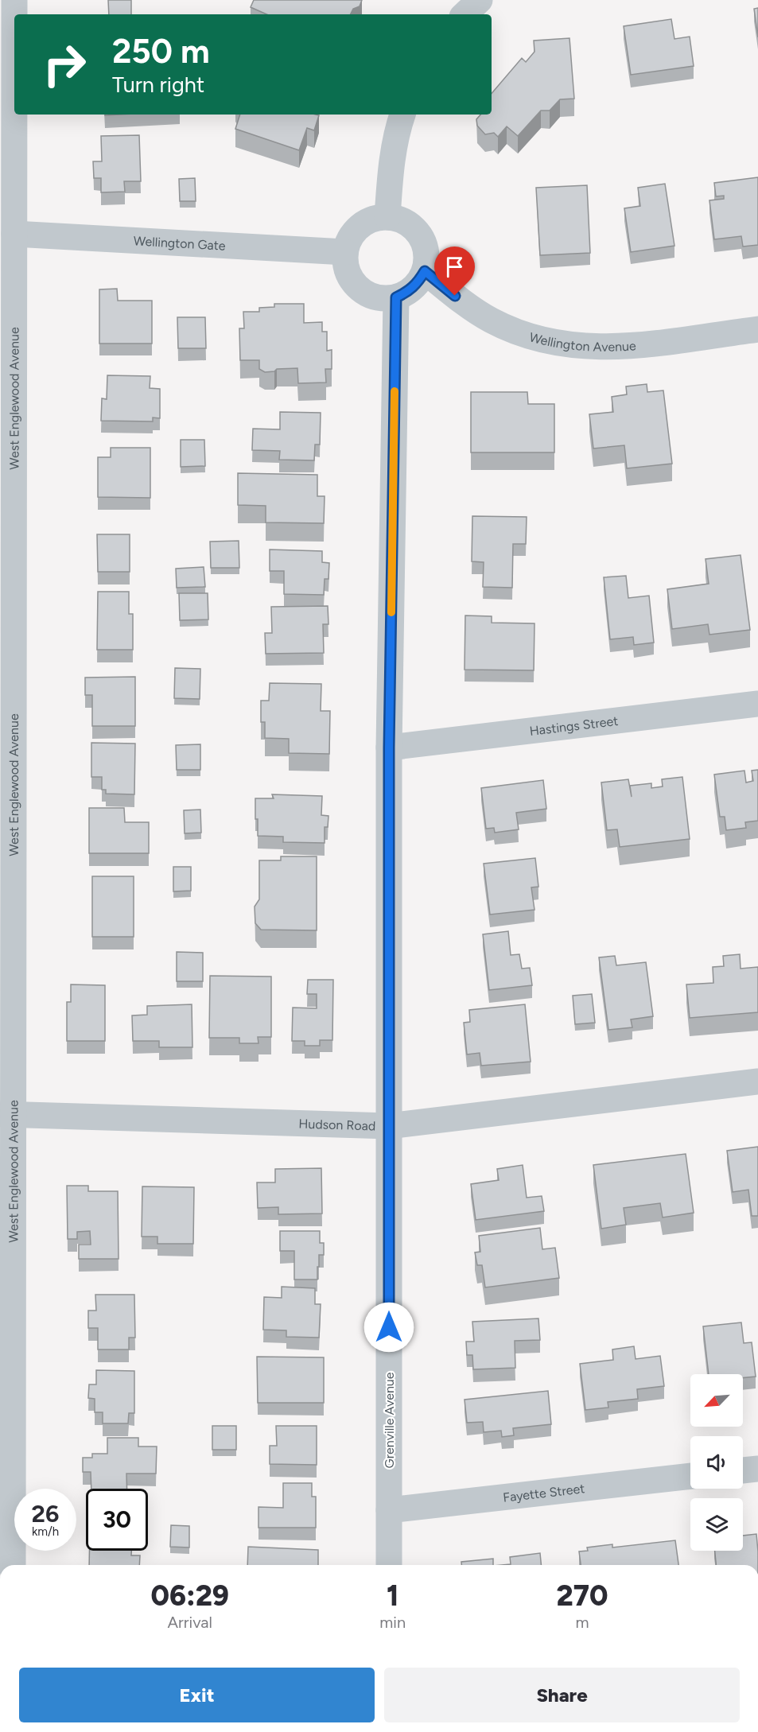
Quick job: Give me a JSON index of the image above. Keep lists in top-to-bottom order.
{
  "streets": {
    "street": [
      "Wellington Gate",
      "Wellington Avenue",
      "West Englewood Avenue",
      "Hastings Street",
      "Hudson Road",
      "Grenville Avenue",
      "Fayette Street"
    ]
  },
  "crossings": [
    ["Wellington Gate", "Wellington Avenue"],
    ["Wellington Gate", "West Englewood Avenue"],
    ["Wellington Gate", "Grenville Avenue"],
    ["Wellington Avenue", "Grenville Avenue"],
    ["West Englewood Avenue", "Hudson Road"],
    ["Hastings Street", "Grenville Avenue"],
    ["Hudson Road", "Grenville Avenue"],
    ["Grenville Avenue", "Fayette Street"]
  ],
  "north": "bottom left",
  "page": {
    "turn": ["250 m", "Turn right"],
    "speed": "26 km/h",
    "limit": "30",
    "eta": [
      "06:29",
      "Arrival",
      "1",
      "min",
      "270",
      "m"
    ],
    "buttons": ["Exit", "Share"]
  }
}
